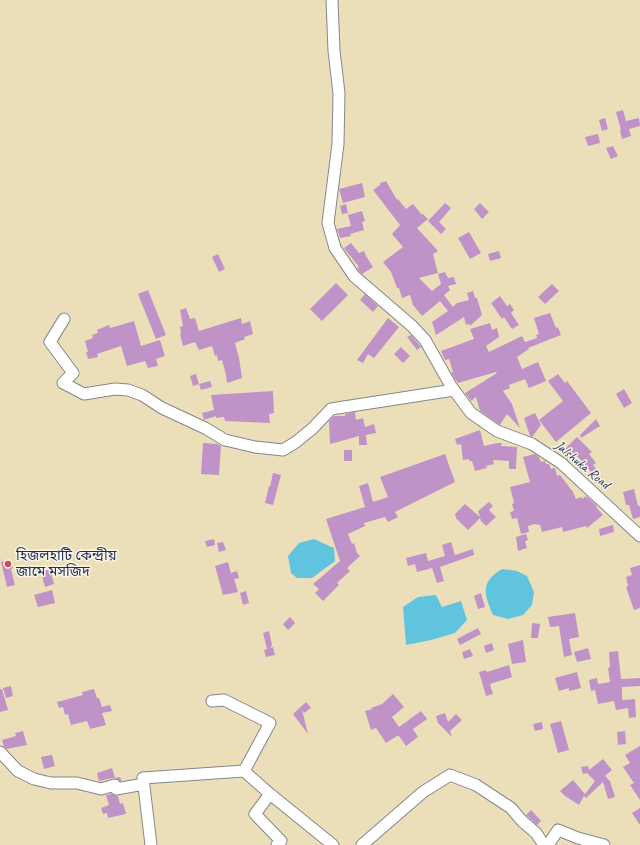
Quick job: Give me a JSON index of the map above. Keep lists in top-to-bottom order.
{
  "streets": {
    "street": ["Jalshuka Road"]
  },
  "places": ["হিজলহাটি কেন্দ্রীয় জামে মসজিদ"]
}
